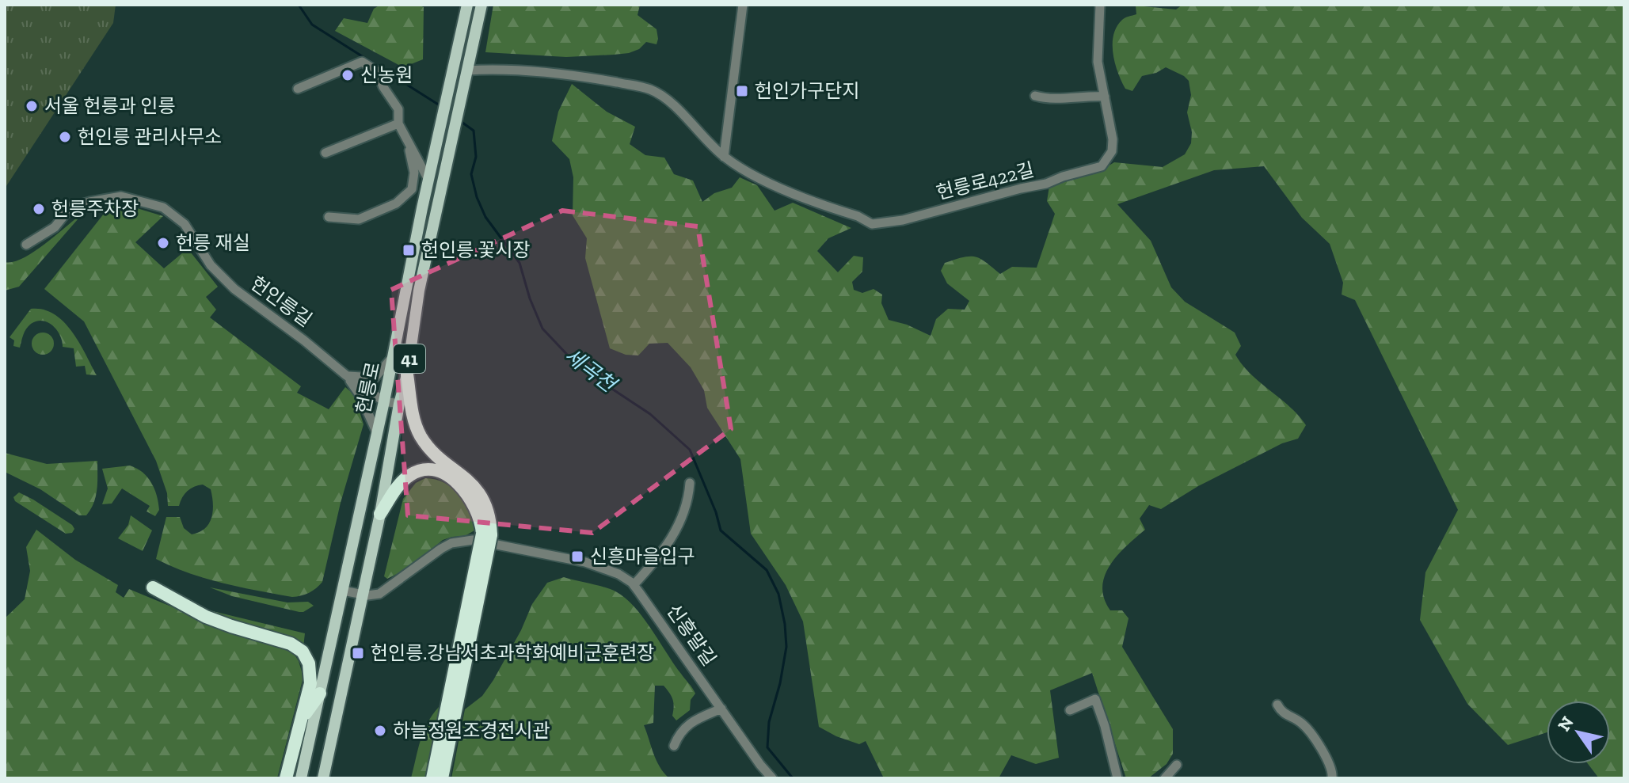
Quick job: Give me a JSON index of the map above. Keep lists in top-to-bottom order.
{
  "streets": {
    "main road": ["41", "헌릉로"],
    "street": ["헌릉로422길", "헌인릉길", "신흥말길"]
  },
  "crossings": [
    ["헌릉로422길", "헌릉로"],
    ["헌인릉길", "헌릉로"],
    ["헌릉로", "신흥말길"]
  ],
  "water": ["세곡천"],
  "places": {
    "other": [
      "신농원",
      "서울 헌릉과 인릉",
      "헌인릉 관리사무소",
      "헌릉주차장",
      "헌릉 재실",
      "하늘정원조경전시관"
    ],
    "transit": [
      "헌인가구단지",
      "헌인릉.꽃시장",
      "신흥마을입구",
      "헌인릉.강남서초과학화예비군훈련장"
    ]
  },
  "north": "top left"
}
